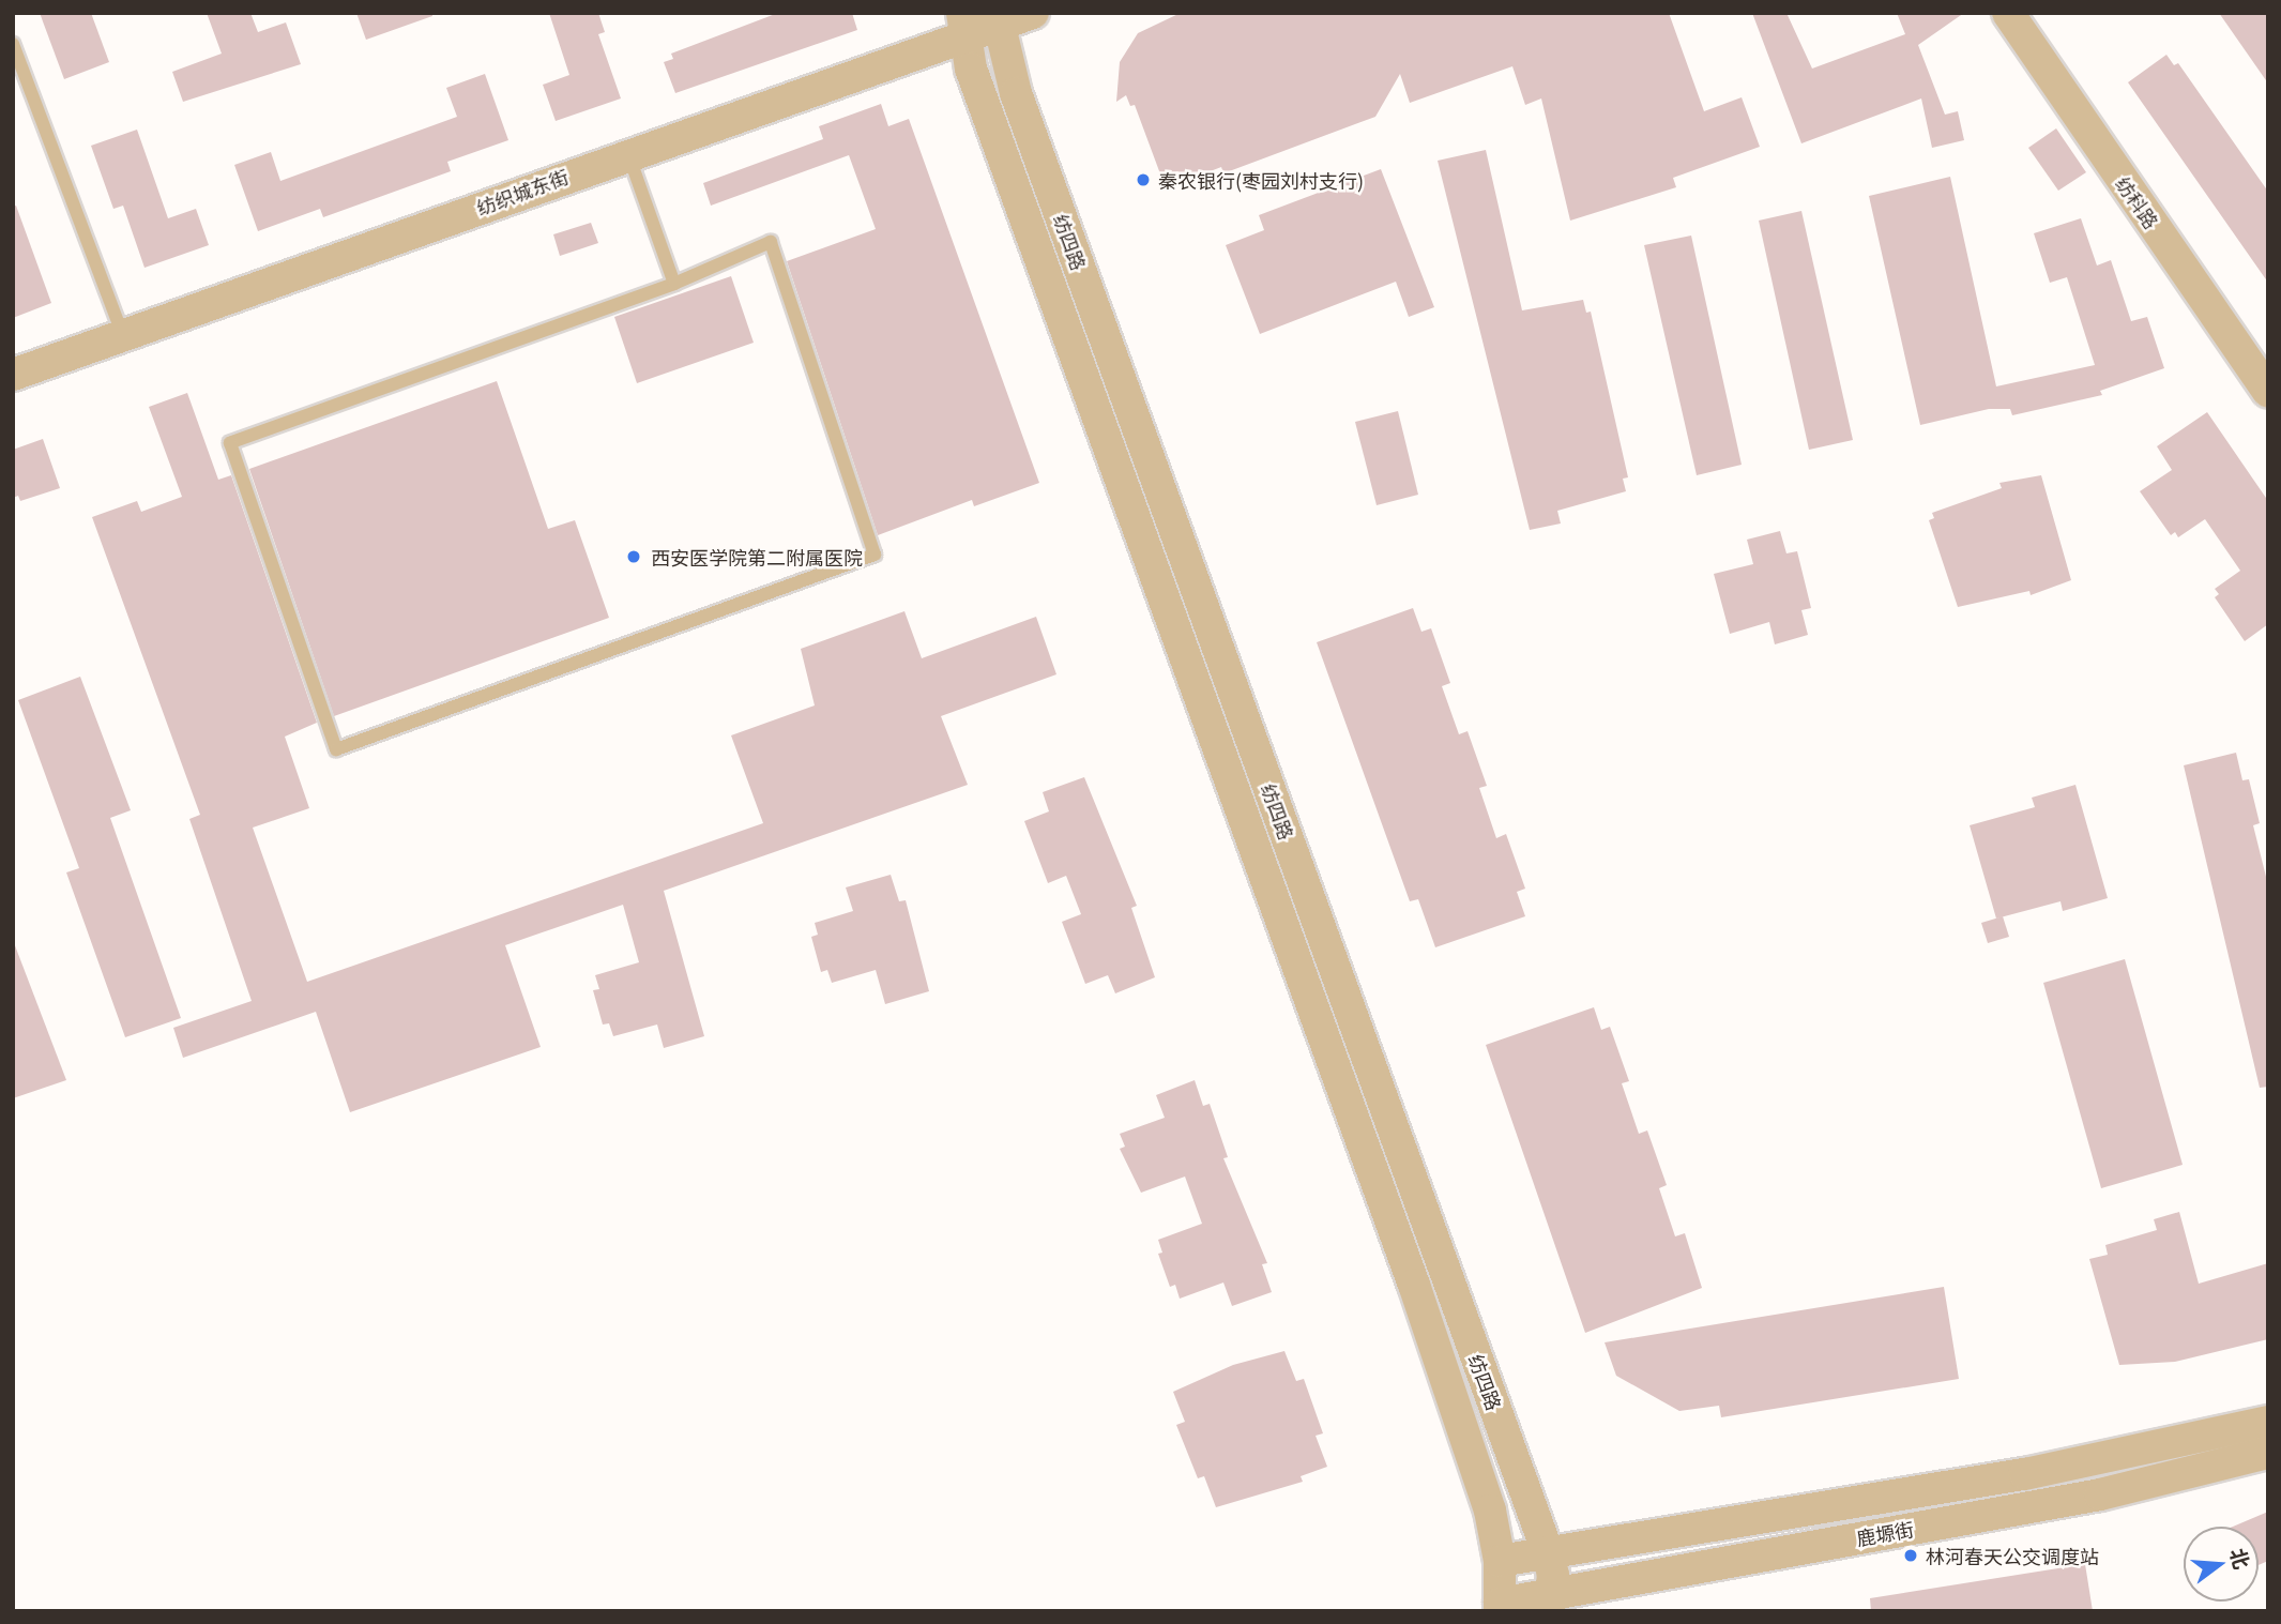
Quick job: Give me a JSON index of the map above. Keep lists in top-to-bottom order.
{
  "streets": {
    "street": [
      "纺织城东街",
      "纺科路",
      "纺四路",
      "鹿塬街"
    ]
  },
  "crossings": [
    ["纺织城东街", "纺四路"],
    ["纺四路", "鹿塬街"]
  ],
  "places": ["秦农银行(枣园刘村支行)", "西安医学院第二附属医院", "林河春天公交调度站"],
  "north": "right"
}
